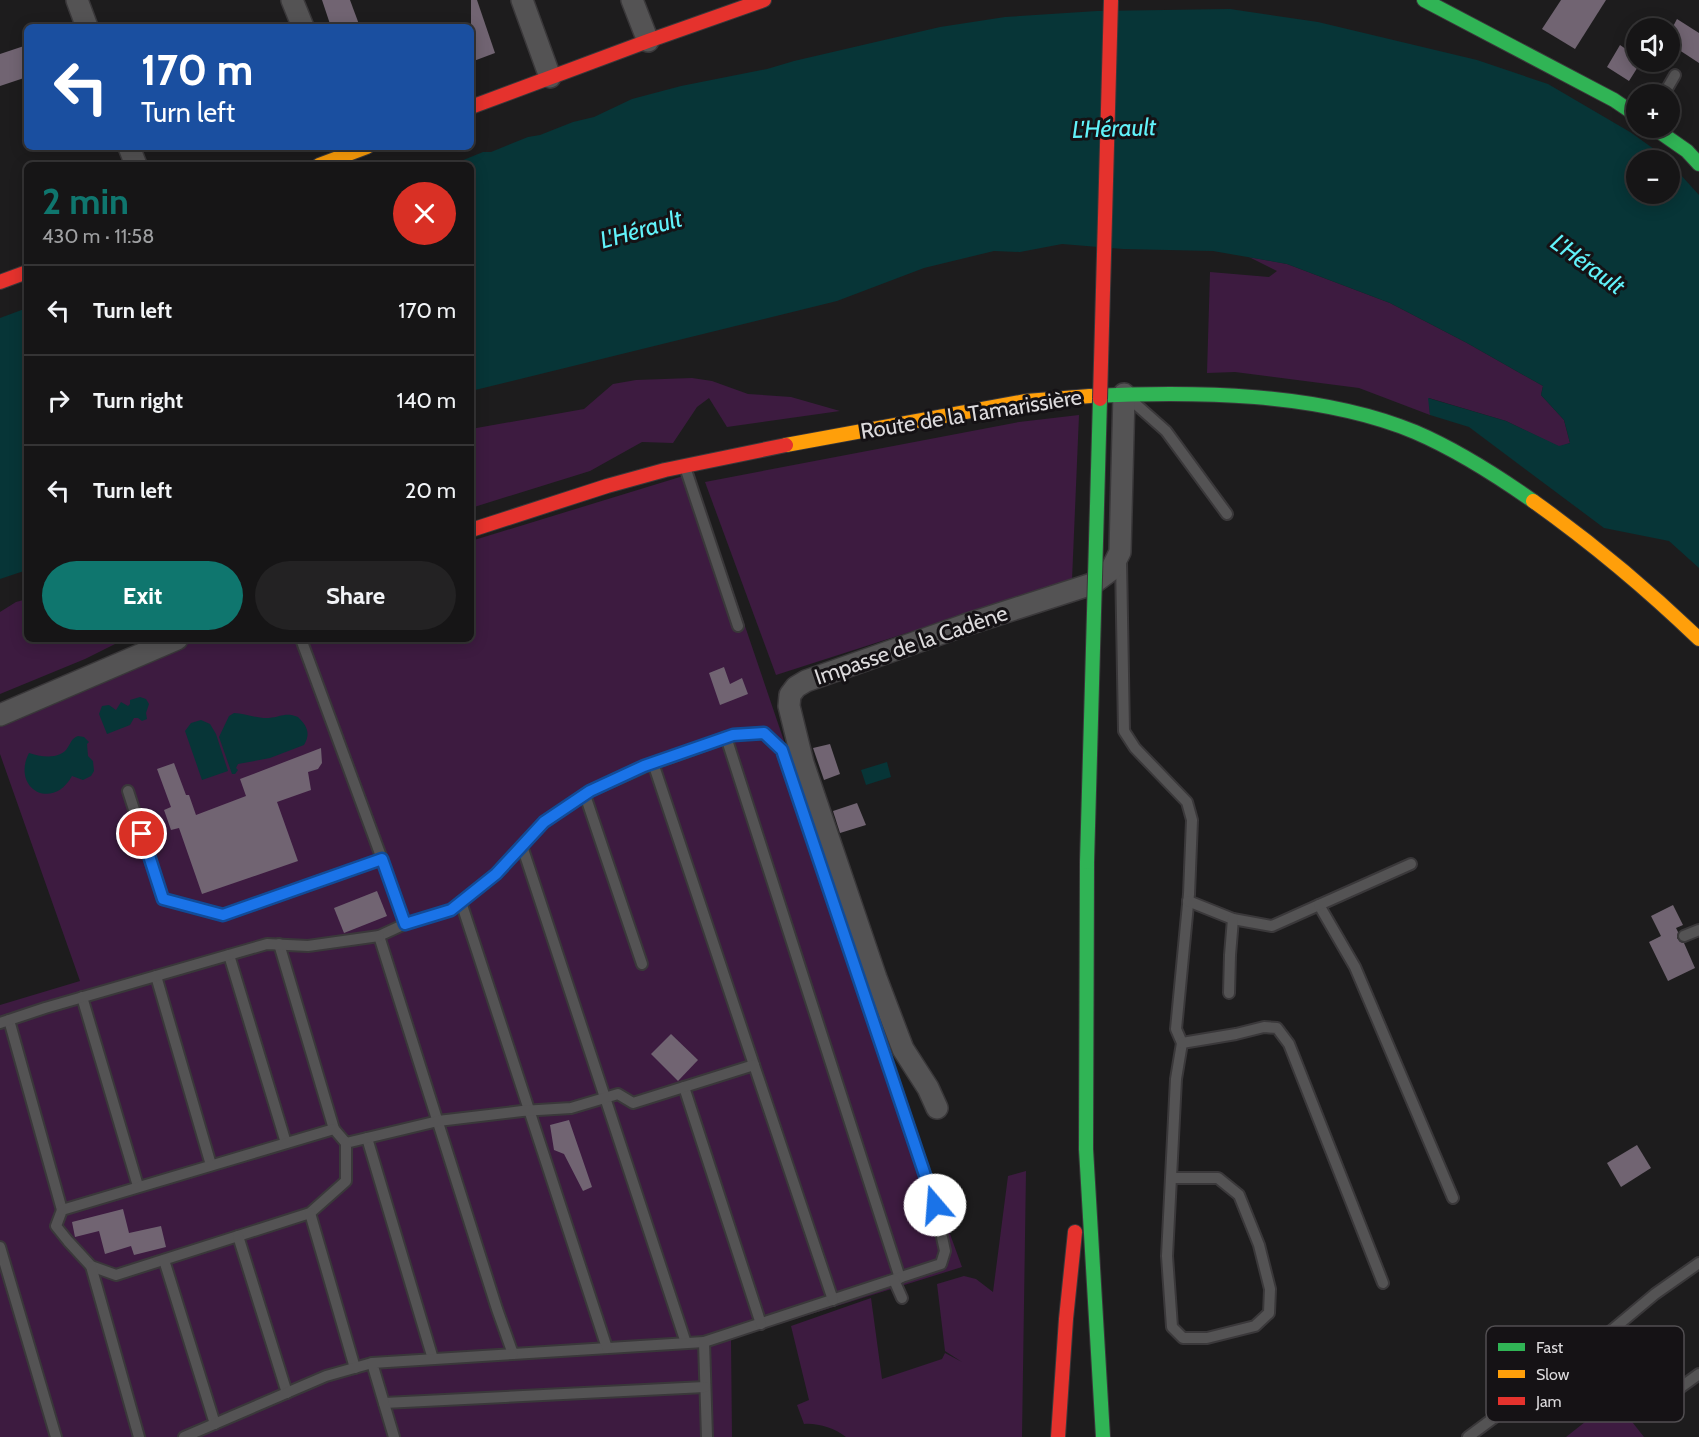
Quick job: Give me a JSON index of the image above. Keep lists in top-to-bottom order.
{
  "streets": {
    "main road": ["Route de la Tamarissière"],
    "street": ["Impasse de la Cadène"]
  },
  "water": ["L'Hérault"],
  "legend": ["Fast", "Slow", "Jam"],
  "page": {
    "map_buttons": ["+", "−"],
    "turn": ["170 m", "Turn left"],
    "heading": ["2 min", "430 m · 11:58"],
    "list": [
      {
        "name": "Turn left",
        "value": "170 m"
      },
      {
        "name": "Turn right",
        "value": "140 m"
      },
      {
        "name": "Turn left",
        "value": "20 m"
      }
    ],
    "buttons": ["Exit", "Share"]
  }
}
